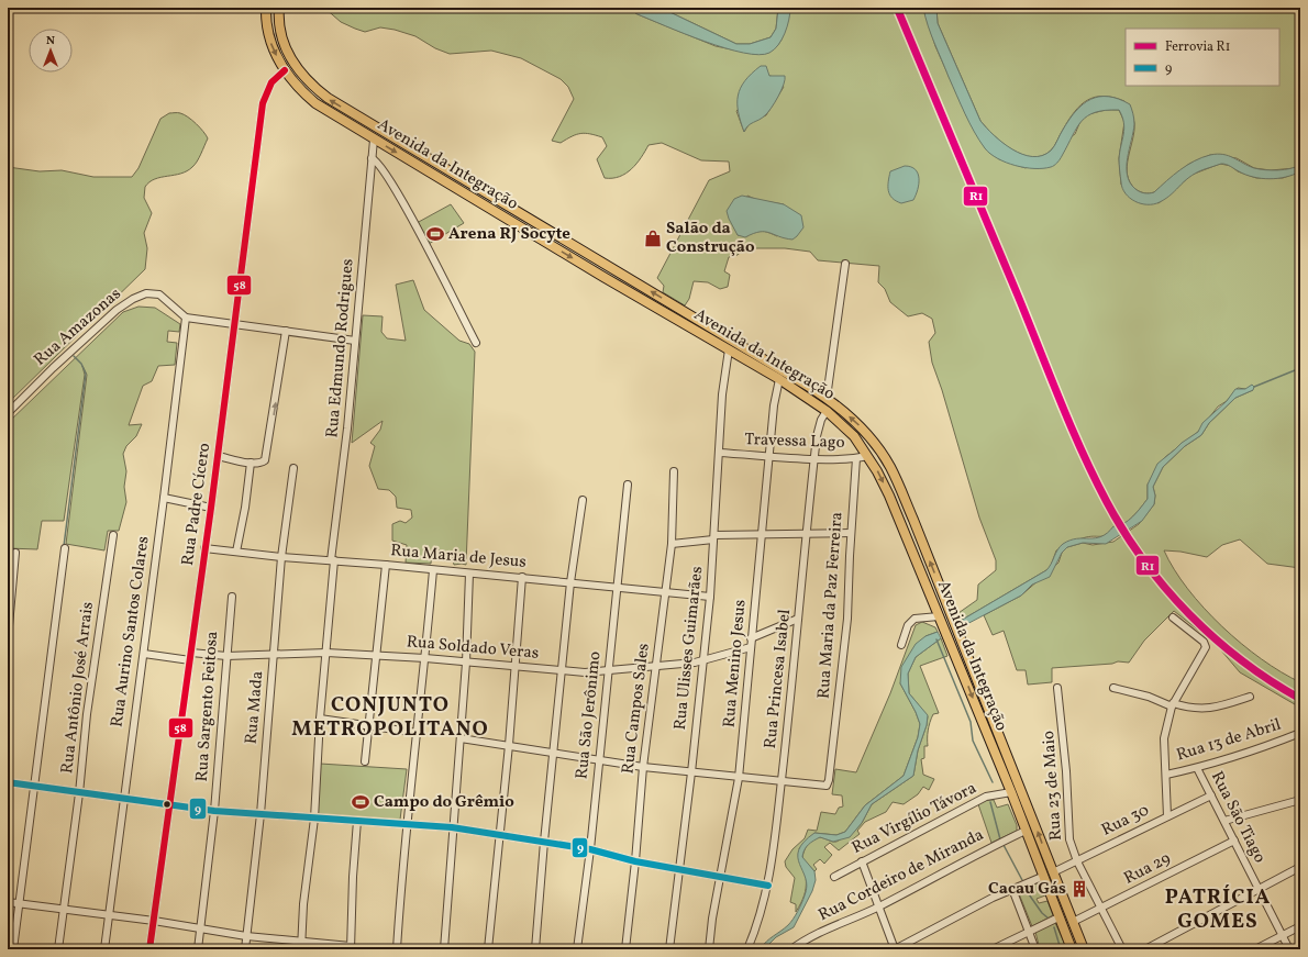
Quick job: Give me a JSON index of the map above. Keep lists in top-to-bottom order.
{
  "streets": {
    "main road": ["Avenida da Integração"],
    "street": [
      "Rua Amazonas",
      "Rua Edmundo Rodrigues",
      "Travessa Lago",
      "Rua Padre Cícero",
      "Rua Maria de Jesus",
      "Rua Maria da Paz Ferreira",
      "Rua Aurino Santos Colares",
      "Rua Soldado Veras",
      "Rua Ulisses Guimarães",
      "Rua Menino Jesus",
      "Rua Princesa Isabel",
      "Rua Antônio José Arrais",
      "Rua Sargento Feitosa",
      "Rua Mada",
      "Rua Campos Sales",
      "Rua São Jerônimo",
      "Rua 13 de Abril",
      "Rua 23 de Maio",
      "Rua São Tiago",
      "Rua Virgílio Távora",
      "Rua 30",
      "Rua 29",
      "Rua Cordeiro de Miranda"
    ]
  },
  "crossings": [
    ["Avenida da Integração", "Rua Edmundo Rodrigues"],
    ["Avenida da Integração", "Travessa Lago"],
    ["Avenida da Integração", "Rua Padre Cícero"],
    ["Avenida da Integração", "Rua Ulisses Guimarães"],
    ["Avenida da Integração", "Rua Menino Jesus"],
    ["Avenida da Integração", "Rua Princesa Isabel"],
    ["Avenida da Integração", "Rua Virgílio Távora"],
    ["Avenida da Integração", "Rua 30"],
    ["Avenida da Integração", "Rua 29"],
    ["Avenida da Integração", "Rua Cordeiro de Miranda"],
    ["Rua Amazonas", "Rua Aurino Santos Colares"],
    ["Rua Edmundo Rodrigues", "Rua Maria de Jesus"],
    ["Rua Edmundo Rodrigues", "Rua Soldado Veras"],
    ["Travessa Lago", "Rua Maria da Paz Ferreira"],
    ["Travessa Lago", "Rua Ulisses Guimarães"],
    ["Travessa Lago", "Rua Menino Jesus"],
    ["Travessa Lago", "Rua Princesa Isabel"],
    ["Rua Padre Cícero", "Rua Maria de Jesus"],
    ["Rua Padre Cícero", "Rua Soldado Veras"],
    ["Rua Maria de Jesus", "Rua Ulisses Guimarães"],
    ["Rua Maria de Jesus", "Rua Mada"],
    ["Rua Maria de Jesus", "Rua Campos Sales"],
    ["Rua Maria de Jesus", "Rua São Jerônimo"],
    ["Rua Maria da Paz Ferreira", "Rua Princesa Isabel"],
    ["Rua Soldado Veras", "Rua Ulisses Guimarães"],
    ["Rua Soldado Veras", "Rua Menino Jesus"],
    ["Rua Soldado Veras", "Rua Sargento Feitosa"],
    ["Rua Soldado Veras", "Rua Mada"],
    ["Rua Soldado Veras", "Rua Campos Sales"],
    ["Rua Soldado Veras", "Rua São Jerônimo"],
    ["Rua 13 de Abril", "Rua São Tiago"],
    ["Rua 23 de Maio", "Rua 30"],
    ["Rua 23 de Maio", "Rua 29"],
    ["Rua São Tiago", "Rua 30"],
    ["Rua São Tiago", "Rua 29"]
  ],
  "districts": ["CONJUNTO METROPOLITANO", "PATRÍCIA GOMES"],
  "places": {
    "sports": ["Arena RJ Socyte", "Campo do Grêmio"],
    "shop": ["Salão da Construção"],
    "building": ["Cacau Gás"]
  },
  "lines": ["rail line R1", "transit line 58", "transit line 9"],
  "legend": ["Ferrovia R1", "9"],
  "north": "top"
}
